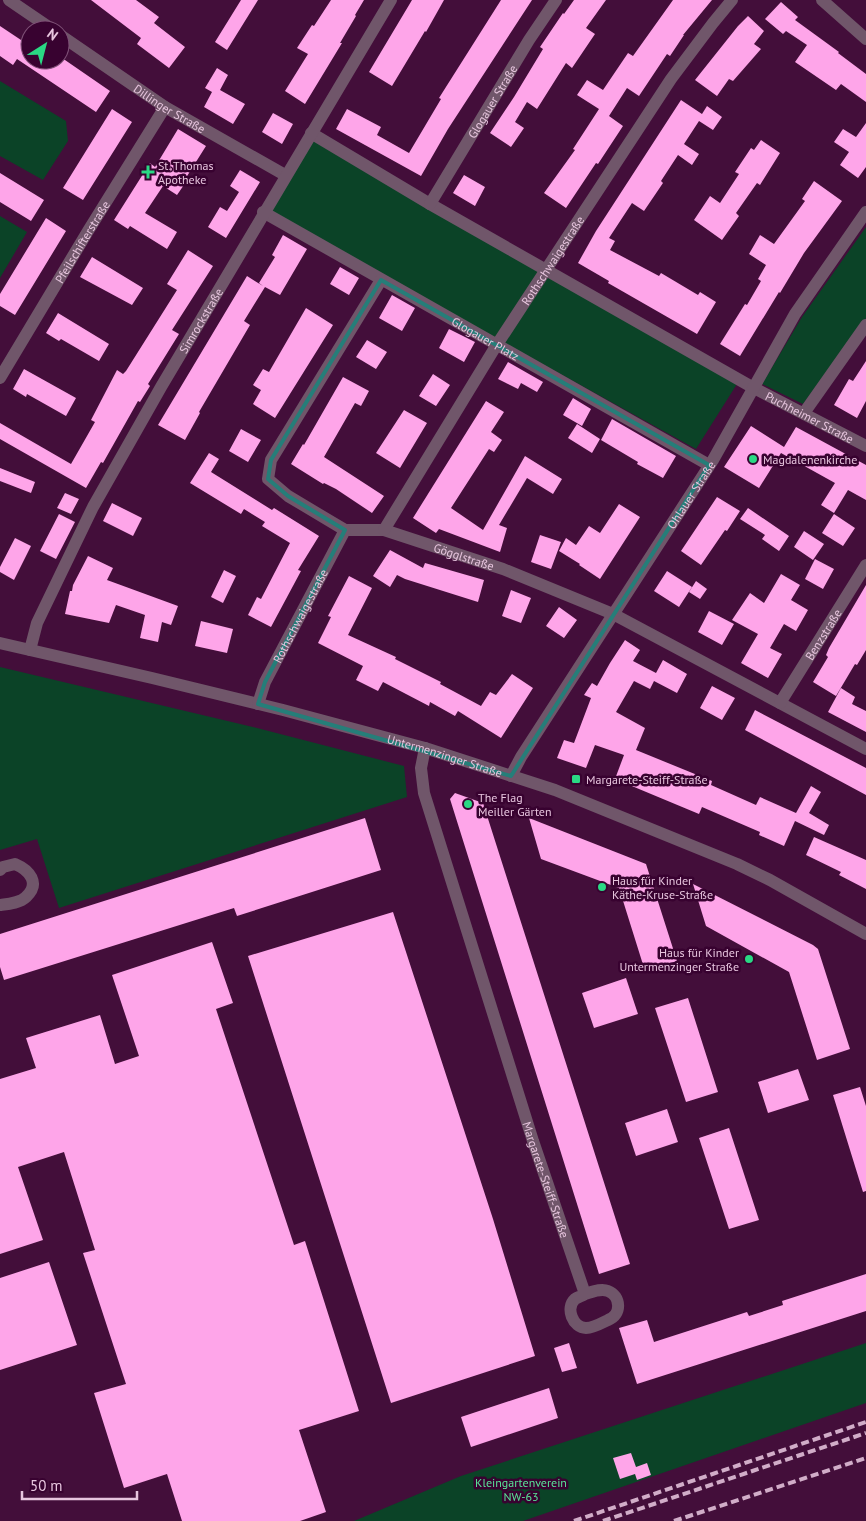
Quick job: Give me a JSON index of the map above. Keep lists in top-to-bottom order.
{
  "streets": {
    "street": [
      "Glogauer Straße",
      "Dillinger Straße",
      "Pfeilschifterstraße",
      "Rothschwaigestraße",
      "Simrockstraße",
      "Glogauer Platz",
      "Puchheimer Straße",
      "Ohlauer Straße",
      "Gögglstraße",
      "Benzstraße",
      "Untermenzinger Straße",
      "Margarete-Steiff-Straße"
    ]
  },
  "crossings": [
    ["Dillinger Straße", "Pfeilschifterstraße"],
    ["Dillinger Straße", "Simrockstraße"],
    ["Rothschwaigestraße", "Glogauer Platz"],
    ["Rothschwaigestraße", "Gögglstraße"],
    ["Rothschwaigestraße", "Untermenzinger Straße"],
    ["Simrockstraße", "Glogauer Platz"],
    ["Simrockstraße", "Untermenzinger Straße"],
    ["Glogauer Platz", "Ohlauer Straße"],
    ["Puchheimer Straße", "Ohlauer Straße"],
    ["Ohlauer Straße", "Gögglstraße"],
    ["Ohlauer Straße", "Untermenzinger Straße"],
    ["Gögglstraße", "Benzstraße"],
    ["Untermenzinger Straße", "Margarete-Steiff-Straße"]
  ],
  "parks": ["Kleingartenverein NW-63"],
  "places": {
    "health": ["St. Thomas Apotheke"],
    "other": [
      "Magdalenenkirche",
      "The Flag Meiller Gärten",
      "Haus für Kinder Käthe-Kruse-Straße",
      "Haus für Kinder Untermenzinger Straße"
    ],
    "transit": ["Margarete-Steiff-Straße"]
  },
  "scale_bar": "50 m",
  "north": "top right"
}
